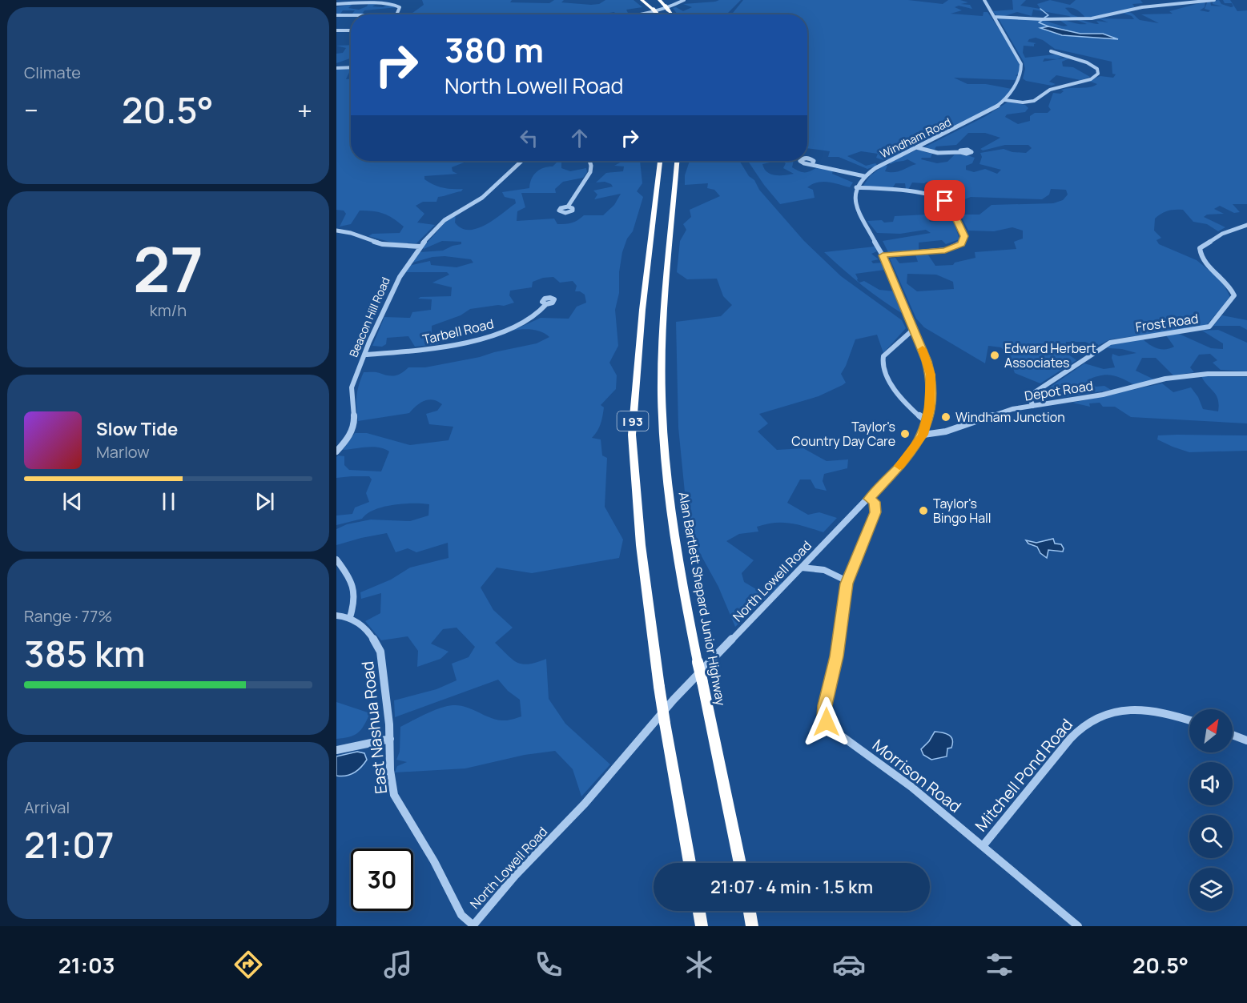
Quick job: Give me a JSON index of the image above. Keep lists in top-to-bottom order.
{
  "streets": {
    "highway": ["I 93", "Alan Bartlett Shepard Junior Highway"],
    "street": [
      "Windham Road",
      "Beacon Hill Road",
      "Frost Road",
      "Tarbell Road",
      "Depot Road",
      "North Lowell Road",
      "East Nashua Road",
      "Mitchell Pond Road",
      "Morrison Road"
    ]
  },
  "crossings": [
    ["Beacon Hill Road", "Tarbell Road"],
    ["Frost Road", "Depot Road"],
    ["Depot Road", "North Lowell Road"],
    ["North Lowell Road", "East Nashua Road"],
    ["North Lowell Road", "Morrison Road"],
    ["Mitchell Pond Road", "Morrison Road"]
  ],
  "places": [
    "Edward Herbert Associates",
    "Windham Junction",
    "Taylor's Country Day Care",
    "Taylor's Bingo Hall"
  ],
  "north": "top right",
  "page": {
    "tile": [
      "Climate",
      ["27", "km/h"],
      ["Range · 77%", "385 km"],
      ["Arrival", "21:07"]
    ],
    "turn": ["380 m", "North Lowell Road"],
    "heat": ["−", "20.5°", "+"],
    "song": ["Slow Tide", "Marlow"],
    "limit": "30",
    "trip": "21:07 · 4 min · 1.5 km",
    "tabs": ["21:03", "20.5°"]
  }
}
